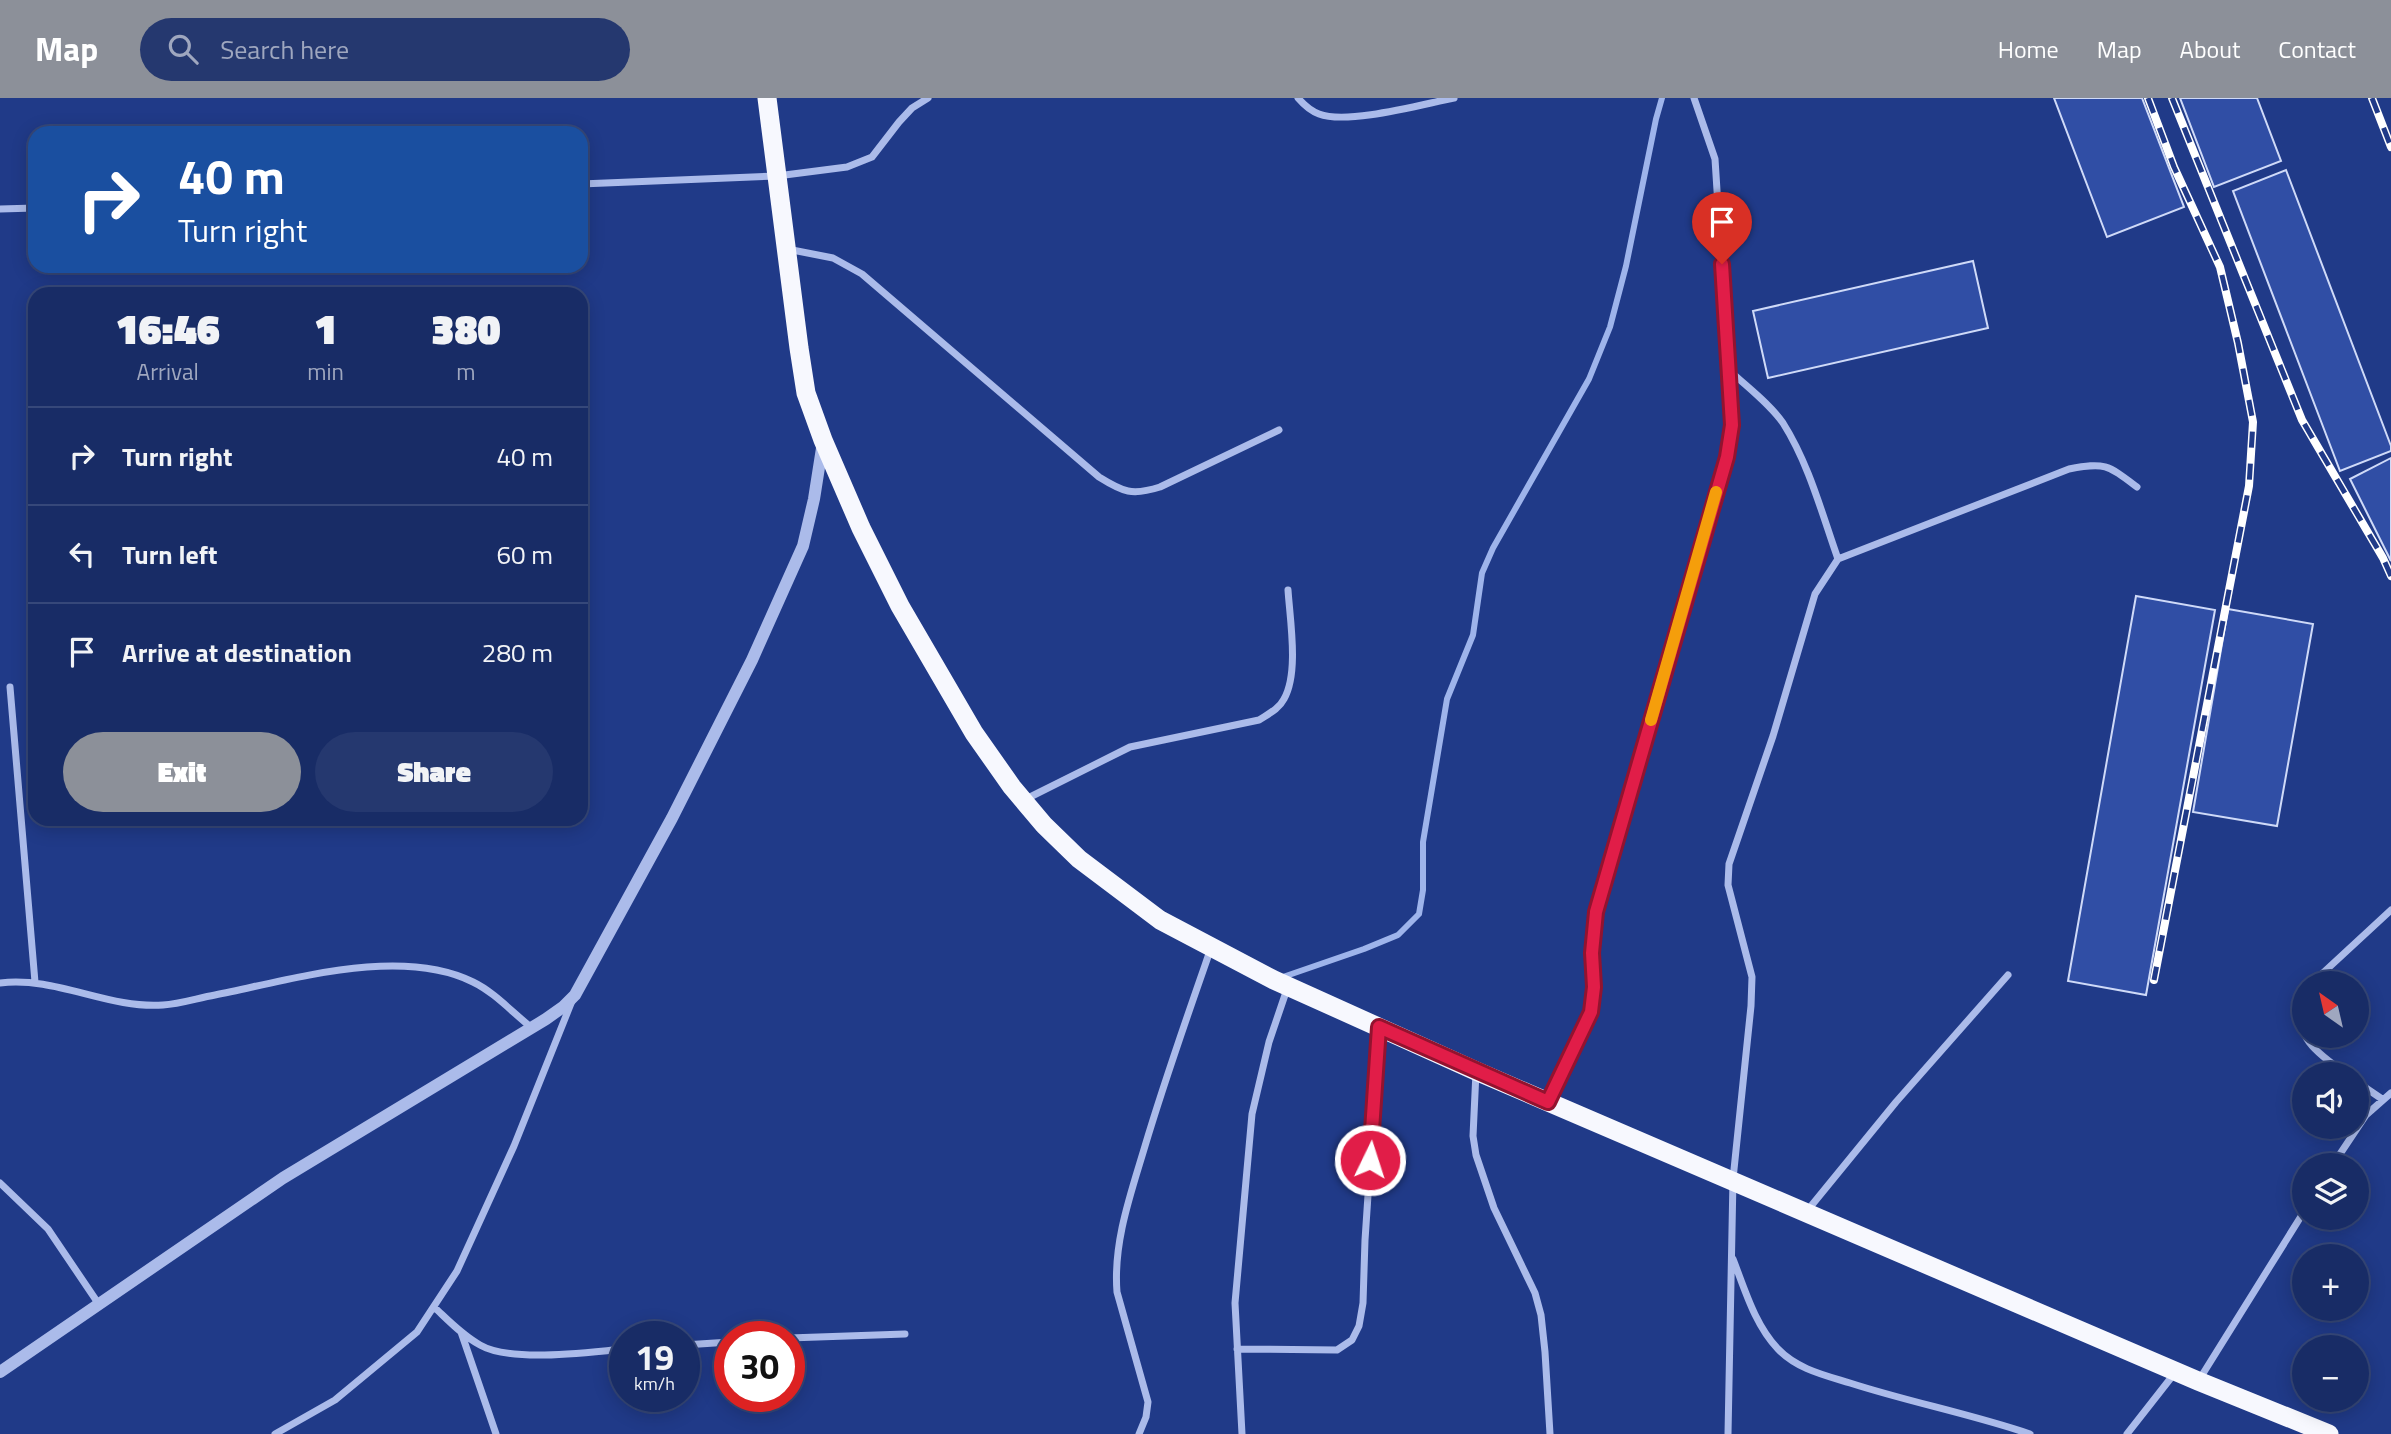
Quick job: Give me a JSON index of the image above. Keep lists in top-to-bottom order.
{
  "north": "top left",
  "page": {
    "header": "Map",
    "search": "Search here",
    "nav": [
      "Home",
      "Map",
      "About",
      "Contact"
    ],
    "turn": ["40 m", "Turn right"],
    "eta": [
      "16:46",
      "Arrival",
      "1",
      "min",
      "380",
      "m"
    ],
    "list": [
      {
        "name": "Turn right",
        "value": "40 m"
      },
      {
        "name": "Turn left",
        "value": "60 m"
      },
      {
        "name": "Arrive at destination",
        "value": "280 m"
      }
    ],
    "buttons": ["Exit", "Share"],
    "map_buttons": ["+", "−"],
    "speed": "19 km/h",
    "limit": "30"
  }
}
